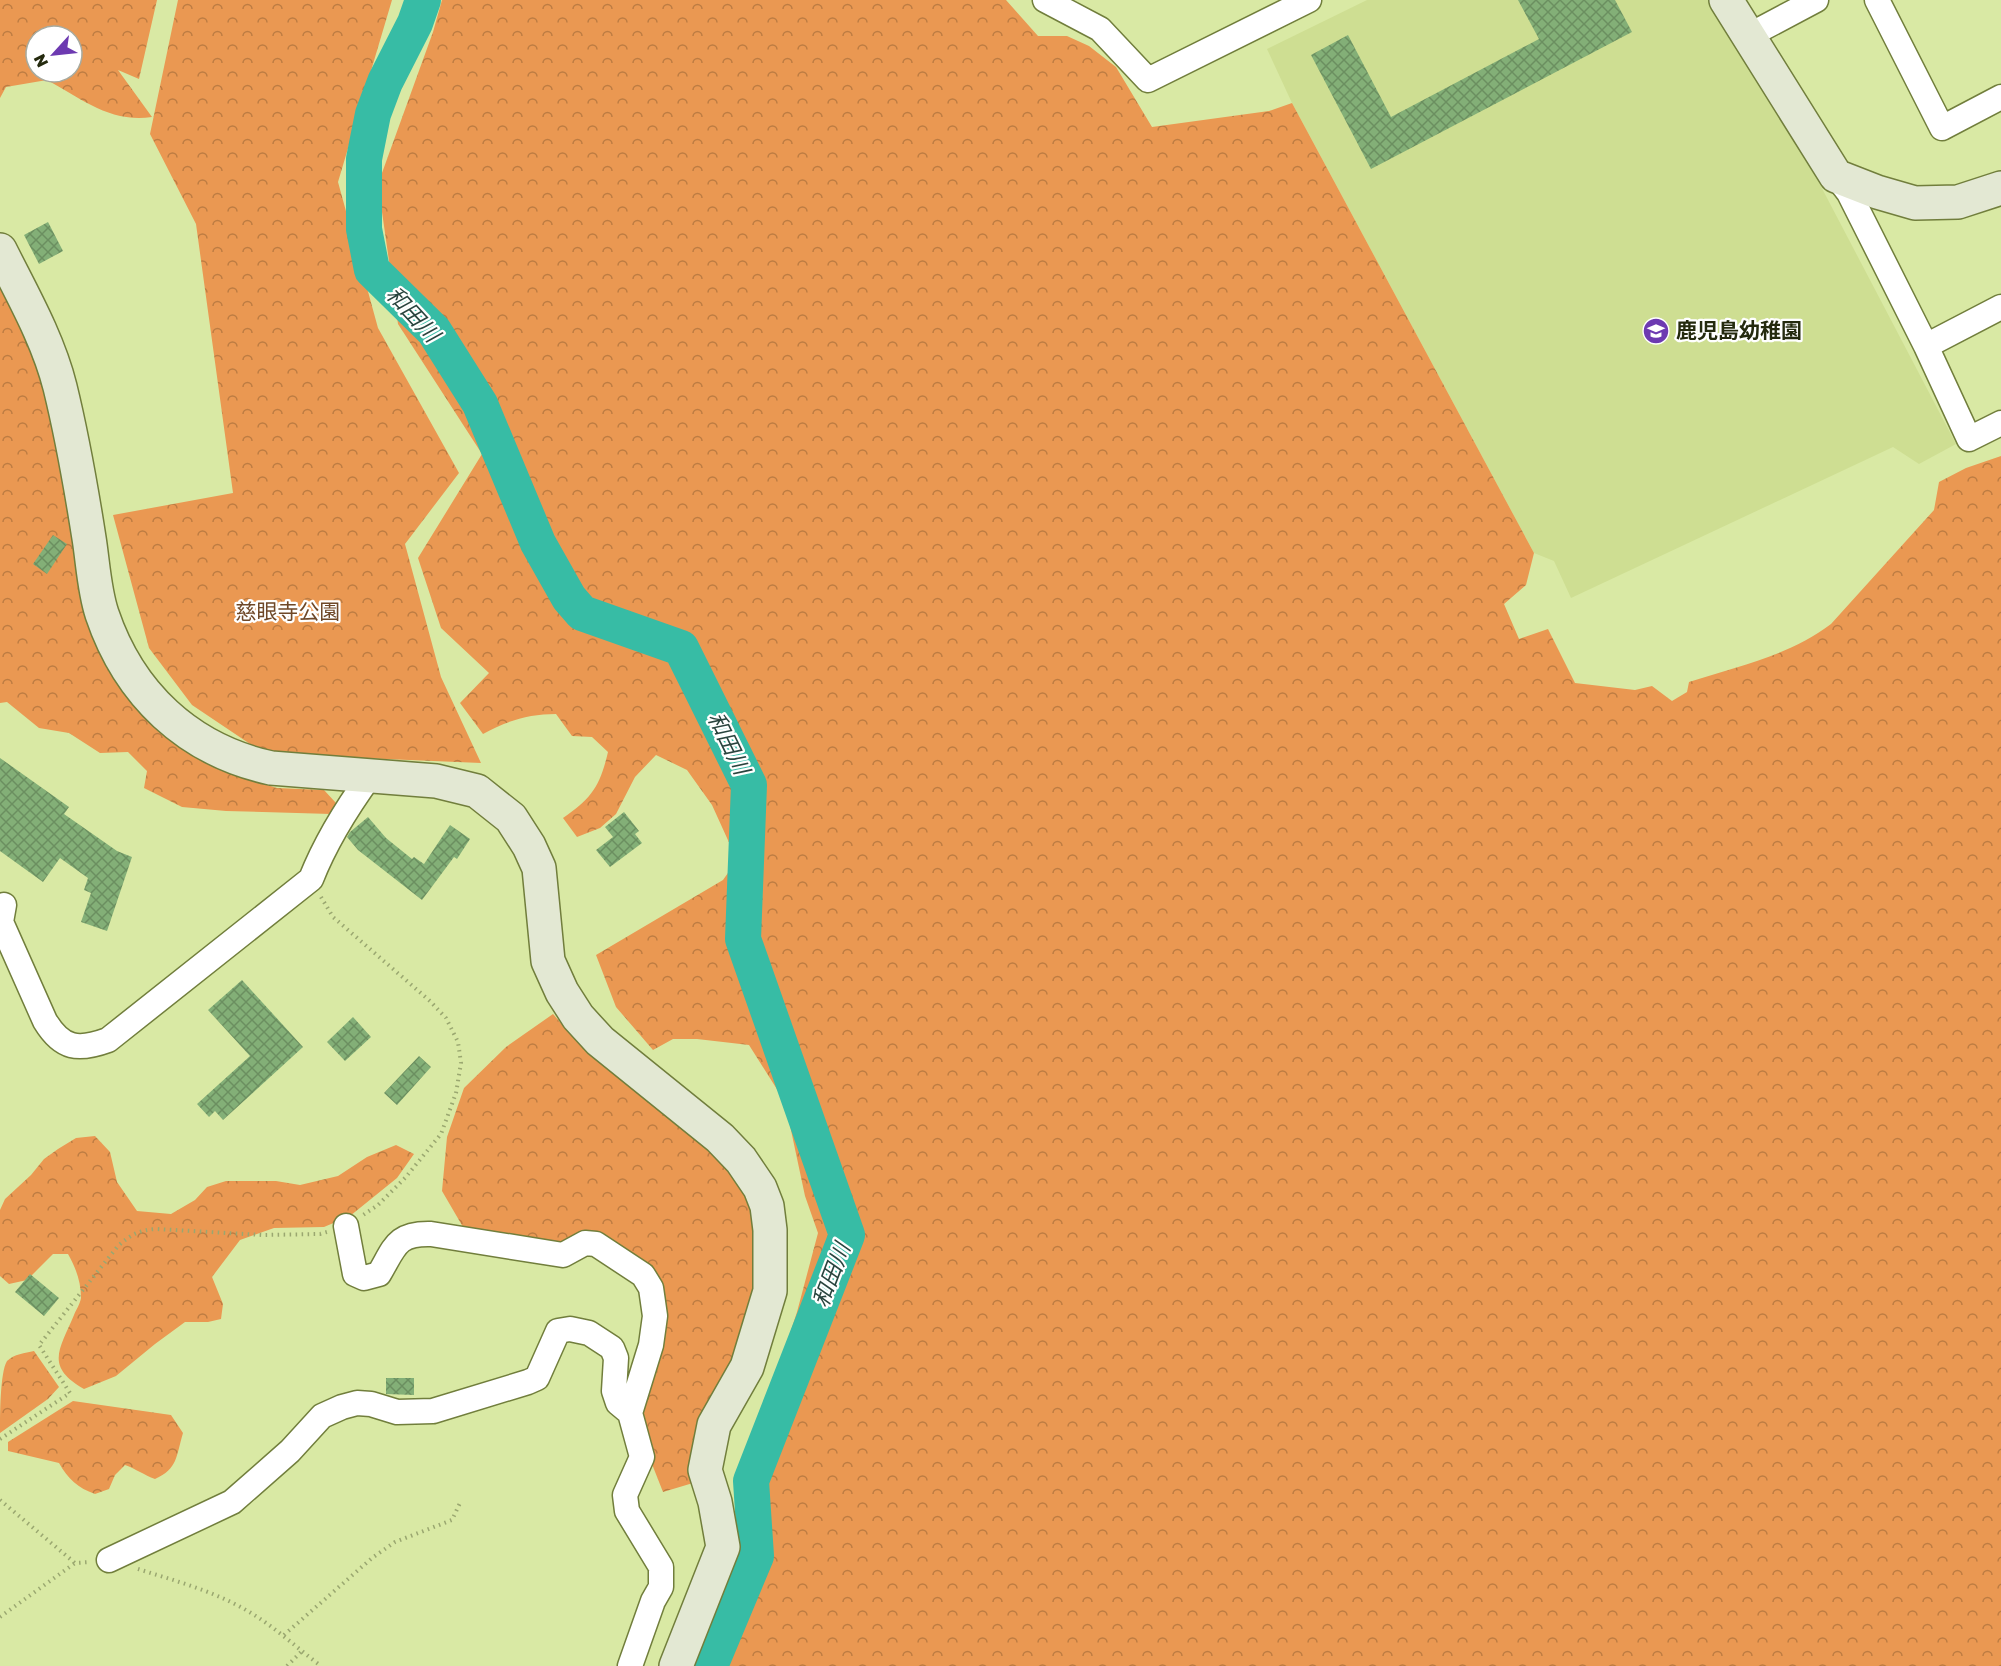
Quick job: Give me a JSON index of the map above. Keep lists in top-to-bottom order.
{
  "water": ["和田川"],
  "parks": ["慈眼寺公園"],
  "places": {
    "school or university": ["鹿児島幼稚園"]
  },
  "north": "bottom left"
}
